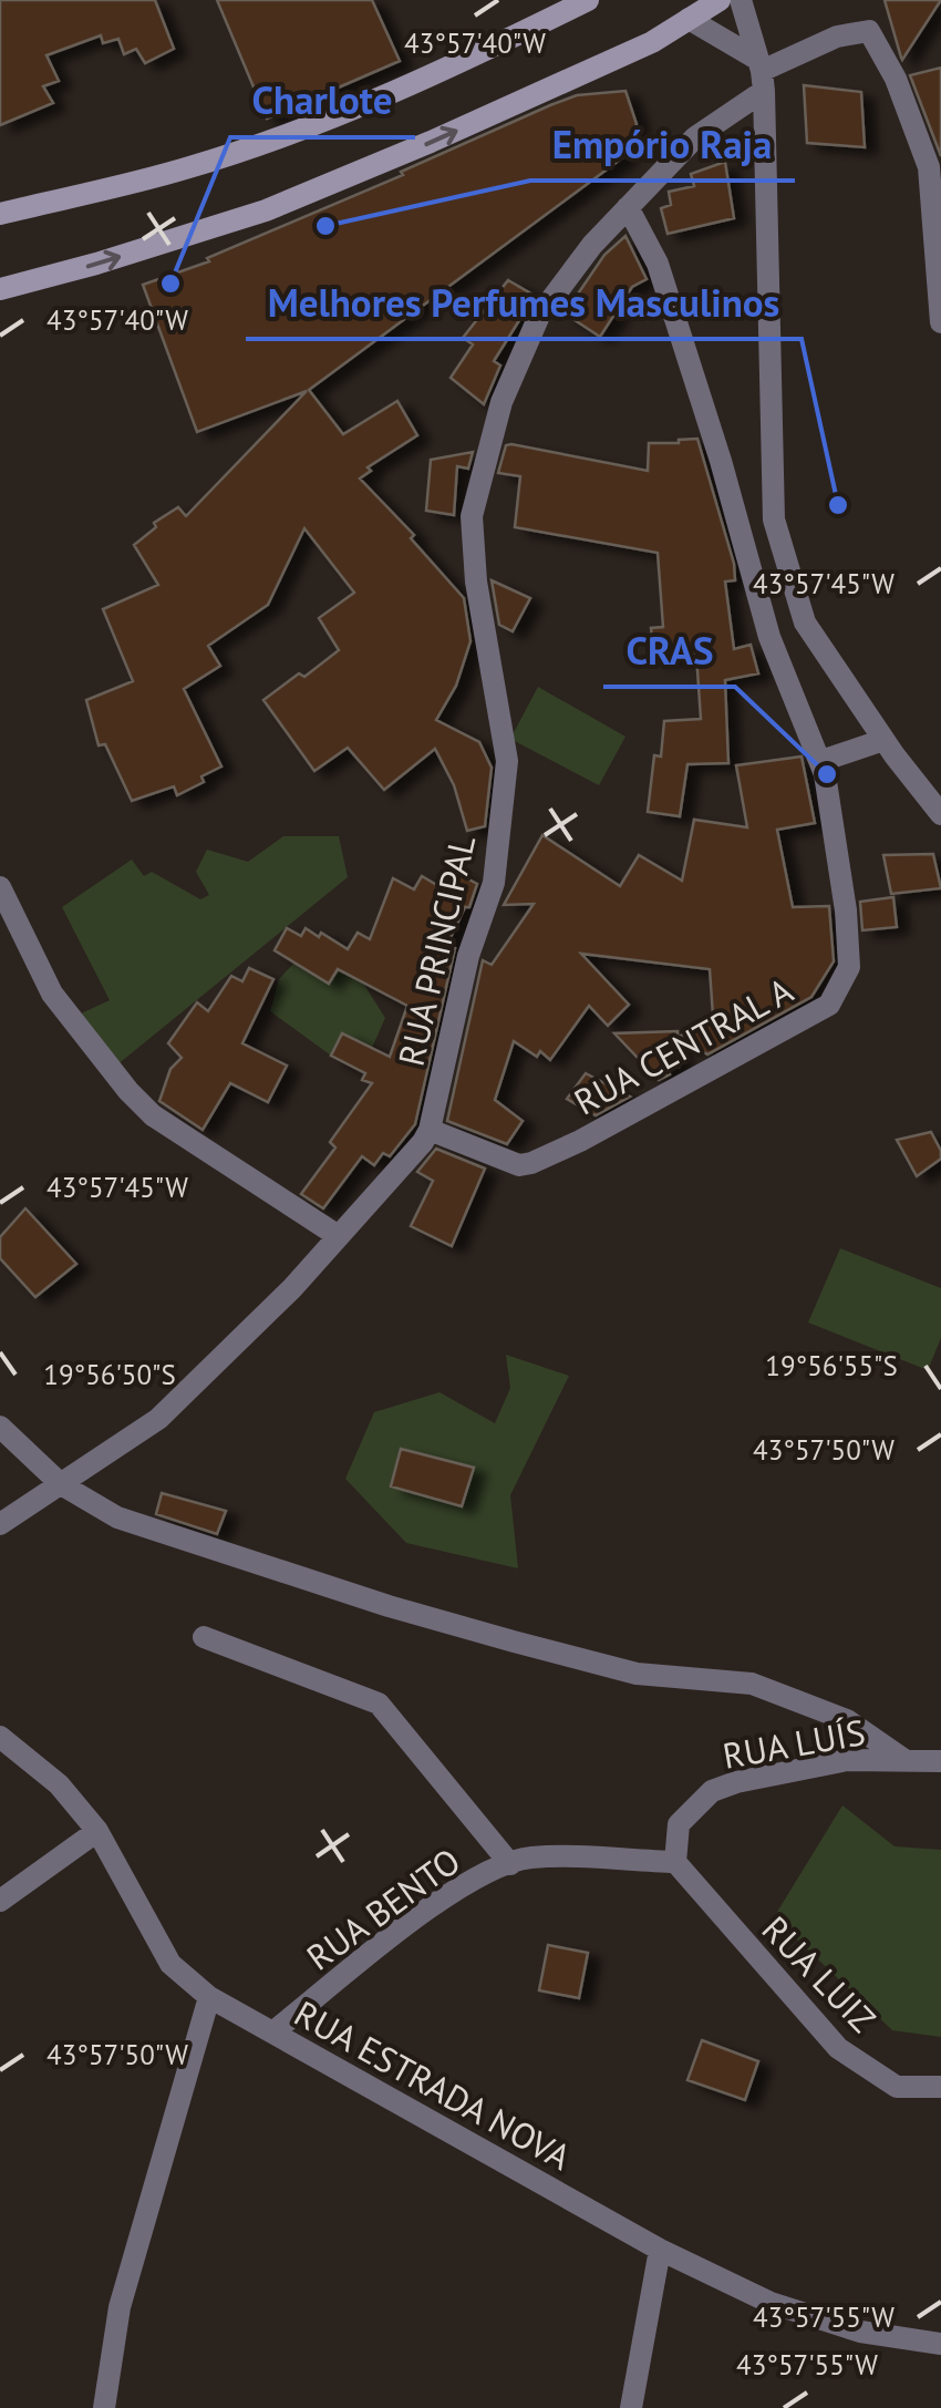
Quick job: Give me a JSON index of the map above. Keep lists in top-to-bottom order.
{
  "streets": {
    "street": [
      "RUA PRINCIPAL",
      "RUA CENTRAL A",
      "RUA LUÍS",
      "RUA BENTO",
      "RUA LUIZ",
      "RUA ESTRADA NOVA"
    ]
  },
  "crossings": [
    ["RUA PRINCIPAL", "RUA CENTRAL A"],
    ["RUA LUÍS", "RUA BENTO"],
    ["RUA LUÍS", "RUA LUIZ"],
    ["RUA BENTO", "RUA LUIZ"],
    ["RUA BENTO", "RUA ESTRADA NOVA"]
  ],
  "places": [
    "Empório Raja",
    "Charlote",
    "Melhores Perfumes Masculinos",
    "CRAS"
  ],
  "coordinates": [
    "43°57'40\"W",
    "43°57'45\"W",
    "19°56'55\"S",
    "19°56'50\"S",
    "43°57'50\"W",
    "43°57'55\"W"
  ]
}
